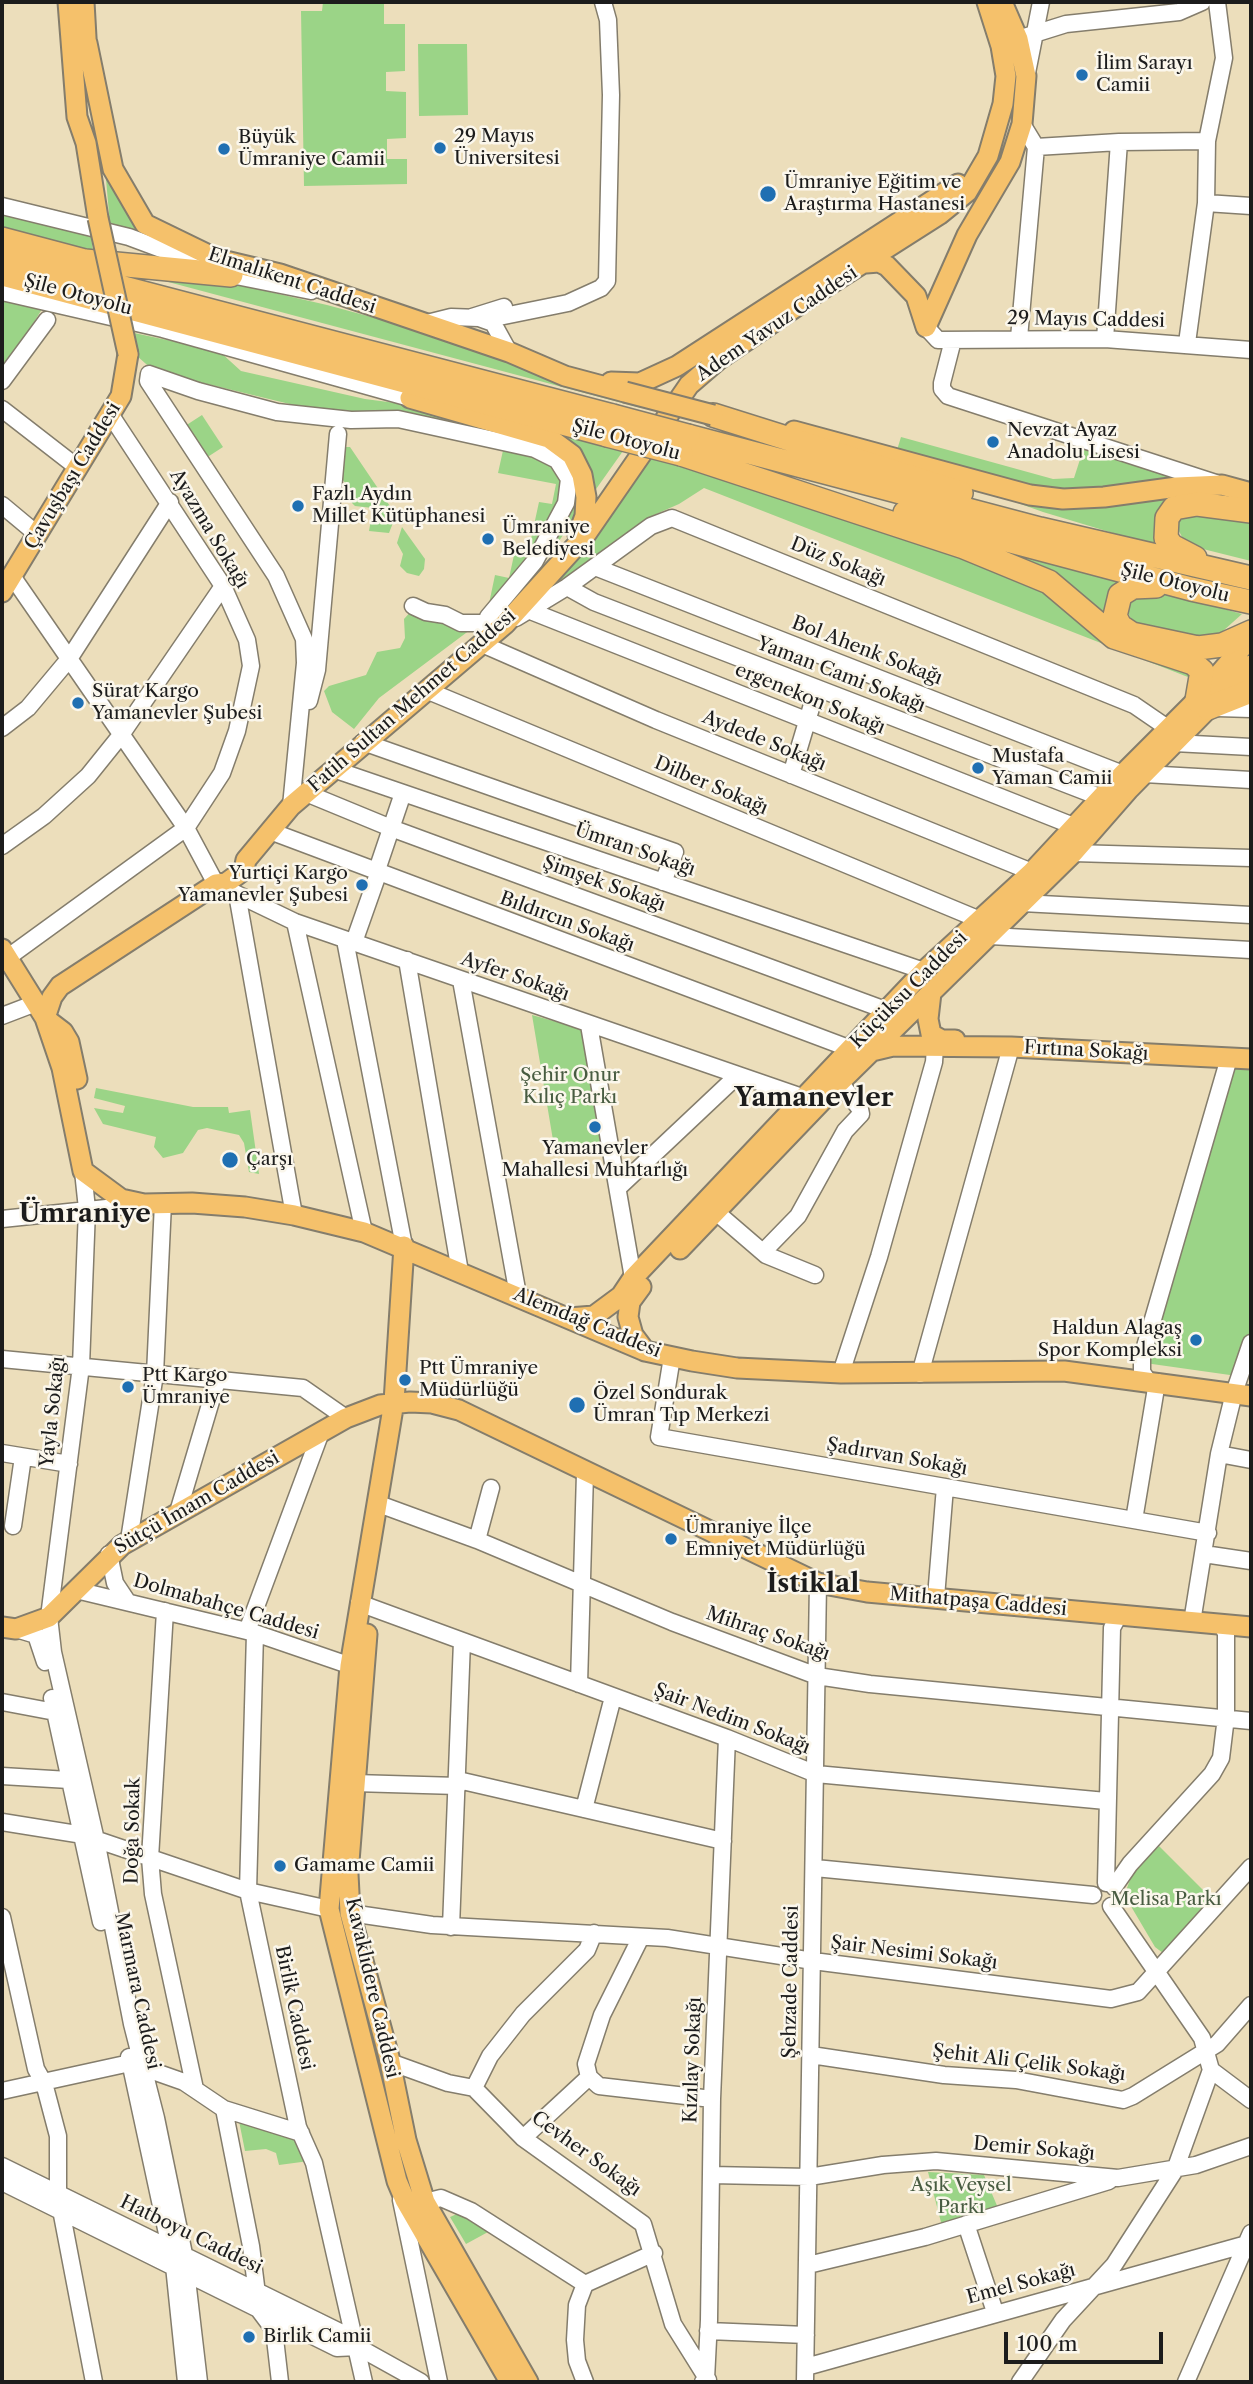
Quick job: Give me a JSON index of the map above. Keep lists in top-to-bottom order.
{
  "streets": {
    "highway": ["Şile Otoyolu"],
    "main road": [
      "Elmalıkent Caddesi",
      "Adem Yavuz Caddesi",
      "Çavuşbaşı Caddesi",
      "Fatih Sultan Mehmet Caddesi",
      "Küçüksu Caddesi",
      "Fırtına Sokağı",
      "Alemdağ Caddesi",
      "Sütçü İmam Caddesi",
      "Mithatpaşa Caddesi",
      "Kavaklıdere Caddesi"
    ],
    "street": [
      "29 Mayıs Caddesi",
      "Ayazma Sokağı",
      "Düz Sokağı",
      "Bol Ahenk Sokağı",
      "Yaman Cami Sokağı",
      "ergenekon Sokağı",
      "Aydede Sokağı",
      "Dilber Sokağı",
      "Ümran Sokağı",
      "Şimşek Sokağı",
      "Bıldırcın Sokağı",
      "Ayfer Sokağı",
      "Yayla Sokağı",
      "Şadırvan Sokağı",
      "Dolmabahçe Caddesi",
      "Mihraç Sokağı",
      "Şair Nedim Sokağı",
      "Doğa Sokak",
      "Şair Nesimi Sokağı",
      "Şehzade Caddesi",
      "Marmara Caddesi",
      "Birlik Caddesi",
      "Kızılay Sokağı",
      "Şehit Ali Çelik Sokağı",
      "Demir Sokağı",
      "Cevher Sokağı",
      "Hatboyu Caddesi",
      "Emel Sokağı"
    ]
  },
  "crossings": [
    ["Adem Yavuz Caddesi", "Fatih Sultan Mehmet Caddesi"],
    ["Çavuşbaşı Caddesi", "Ayazma Sokağı"],
    ["Düz Sokağı", "Bol Ahenk Sokağı"],
    ["Düz Sokağı", "Yaman Cami Sokağı"],
    ["Düz Sokağı", "ergenekon Sokağı"],
    ["Düz Sokağı", "Fatih Sultan Mehmet Caddesi"],
    ["Düz Sokağı", "Küçüksu Caddesi"],
    ["Bol Ahenk Sokağı", "Küçüksu Caddesi"],
    ["Yaman Cami Sokağı", "Küçüksu Caddesi"],
    ["ergenekon Sokağı", "Küçüksu Caddesi"],
    ["Fatih Sultan Mehmet Caddesi", "Aydede Sokağı"],
    ["Fatih Sultan Mehmet Caddesi", "Dilber Sokağı"],
    ["Fatih Sultan Mehmet Caddesi", "Ümran Sokağı"],
    ["Fatih Sultan Mehmet Caddesi", "Şimşek Sokağı"],
    ["Fatih Sultan Mehmet Caddesi", "Bıldırcın Sokağı"],
    ["Fatih Sultan Mehmet Caddesi", "Ayfer Sokağı"],
    ["Aydede Sokağı", "Küçüksu Caddesi"],
    ["Dilber Sokağı", "Küçüksu Caddesi"],
    ["Ümran Sokağı", "Küçüksu Caddesi"],
    ["Şimşek Sokağı", "Küçüksu Caddesi"],
    ["Bıldırcın Sokağı", "Küçüksu Caddesi"],
    ["Ayfer Sokağı", "Küçüksu Caddesi"],
    ["Küçüksu Caddesi", "Fırtına Sokağı"],
    ["Küçüksu Caddesi", "Alemdağ Caddesi"],
    ["Alemdağ Caddesi", "Yayla Sokağı"],
    ["Alemdağ Caddesi", "Şadırvan Sokağı"],
    ["Alemdağ Caddesi", "Kavaklıdere Caddesi"],
    ["Yayla Sokağı", "Sütçü İmam Caddesi"],
    ["Yayla Sokağı", "Marmara Caddesi"],
    ["Sütçü İmam Caddesi", "Mithatpaşa Caddesi"],
    ["Sütçü İmam Caddesi", "Dolmabahçe Caddesi"],
    ["Sütçü İmam Caddesi", "Kavaklıdere Caddesi"],
    ["Sütçü İmam Caddesi", "Marmara Caddesi"],
    ["Sütçü İmam Caddesi", "Birlik Caddesi"],
    ["Mithatpaşa Caddesi", "Şehzade Caddesi"],
    ["Mithatpaşa Caddesi", "Kavaklıdere Caddesi"],
    ["Dolmabahçe Caddesi", "Doğa Sokak"],
    ["Dolmabahçe Caddesi", "Kavaklıdere Caddesi"],
    ["Dolmabahçe Caddesi", "Birlik Caddesi"],
    ["Mihraç Sokağı", "Şehzade Caddesi"],
    ["Mihraç Sokağı", "Kavaklıdere Caddesi"],
    ["Şair Nedim Sokağı", "Şehzade Caddesi"],
    ["Şair Nedim Sokağı", "Kavaklıdere Caddesi"],
    ["Şair Nedim Sokağı", "Kızılay Sokağı"],
    ["Şair Nesimi Sokağı", "Şehzade Caddesi"],
    ["Şair Nesimi Sokağı", "Kavaklıdere Caddesi"],
    ["Şair Nesimi Sokağı", "Kızılay Sokağı"],
    ["Şehzade Caddesi", "Şehit Ali Çelik Sokağı"],
    ["Şehzade Caddesi", "Demir Sokağı"],
    ["Şehzade Caddesi", "Emel Sokağı"],
    ["Marmara Caddesi", "Hatboyu Caddesi"],
    ["Birlik Caddesi", "Hatboyu Caddesi"],
    ["Kızılay Sokağı", "Demir Sokağı"],
    ["Kızılay Sokağı", "Cevher Sokağı"]
  ],
  "districts": ["Yamanevler", "Ümraniye", "İstiklal"],
  "parks": ["Şehir Onur Kılıç Parkı", "Melisa Parkı", "Aşık Veysel Parkı"],
  "places": [
    "İlim Sarayı Camii",
    "29 Mayıs Üniversitesi",
    "Büyük Ümraniye Camii",
    "Ümraniye Eğitim ve Araştırma Hastanesi",
    "Nevzat Ayaz Anadolu Lisesi",
    "Fazlı Aydın Millet Kütüphanesi",
    "Ümraniye Belediyesi",
    "Sürat Kargo Yamanevler Şubesi",
    "Mustafa Yaman Camii",
    "Yurtiçi Kargo Yamanevler Şubesi",
    "Yamanevler Mahallesi Muhtarlığı",
    "Çarşı",
    "Haldun Alagaş Spor Kompleksi",
    "Ptt Ümraniye Müdürlüğü",
    "Ptt Kargo Ümraniye",
    "Özel Sondurak Ümran Tıp Merkezi",
    "Ümraniye İlçe Emniyet Müdürlüğü",
    "Gamame Camii",
    "Birlik Camii"
  ],
  "scale_bar": "100 m"
}
